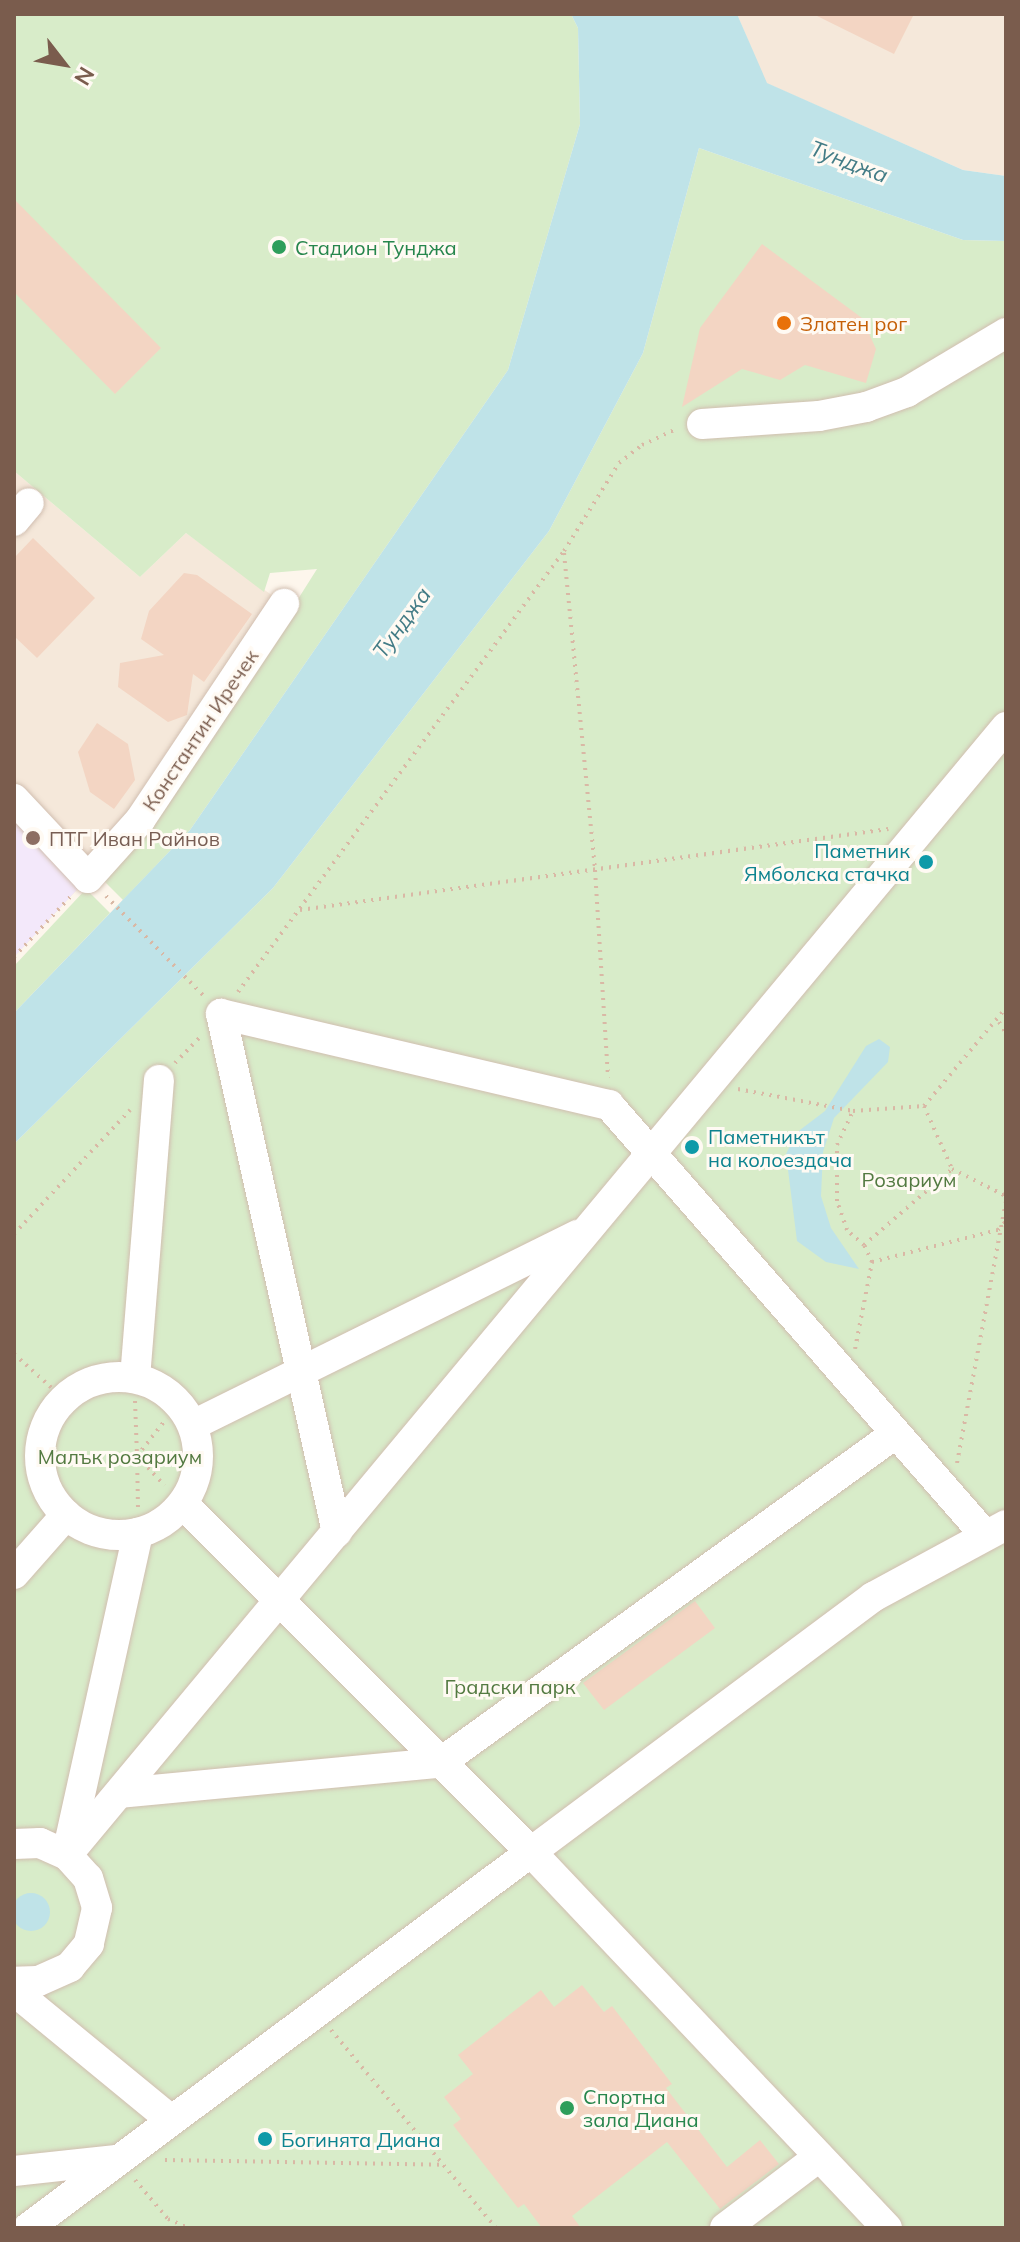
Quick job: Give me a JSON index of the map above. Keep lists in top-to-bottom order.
{
  "streets": {
    "street": ["Константин Иречек"]
  },
  "water": ["Тунджа"],
  "parks": ["Розариум", "Малък розариум", "Градски парк"],
  "places": [
    "Стадион Тунджа",
    "Златен рог",
    "ПТГ Иван Райнов",
    "Паметник Ямболска стачка",
    "Паметникът на колоездача",
    "Спортна зала Диана",
    "Богинята Диана"
  ],
  "north": "bottom right"
}
